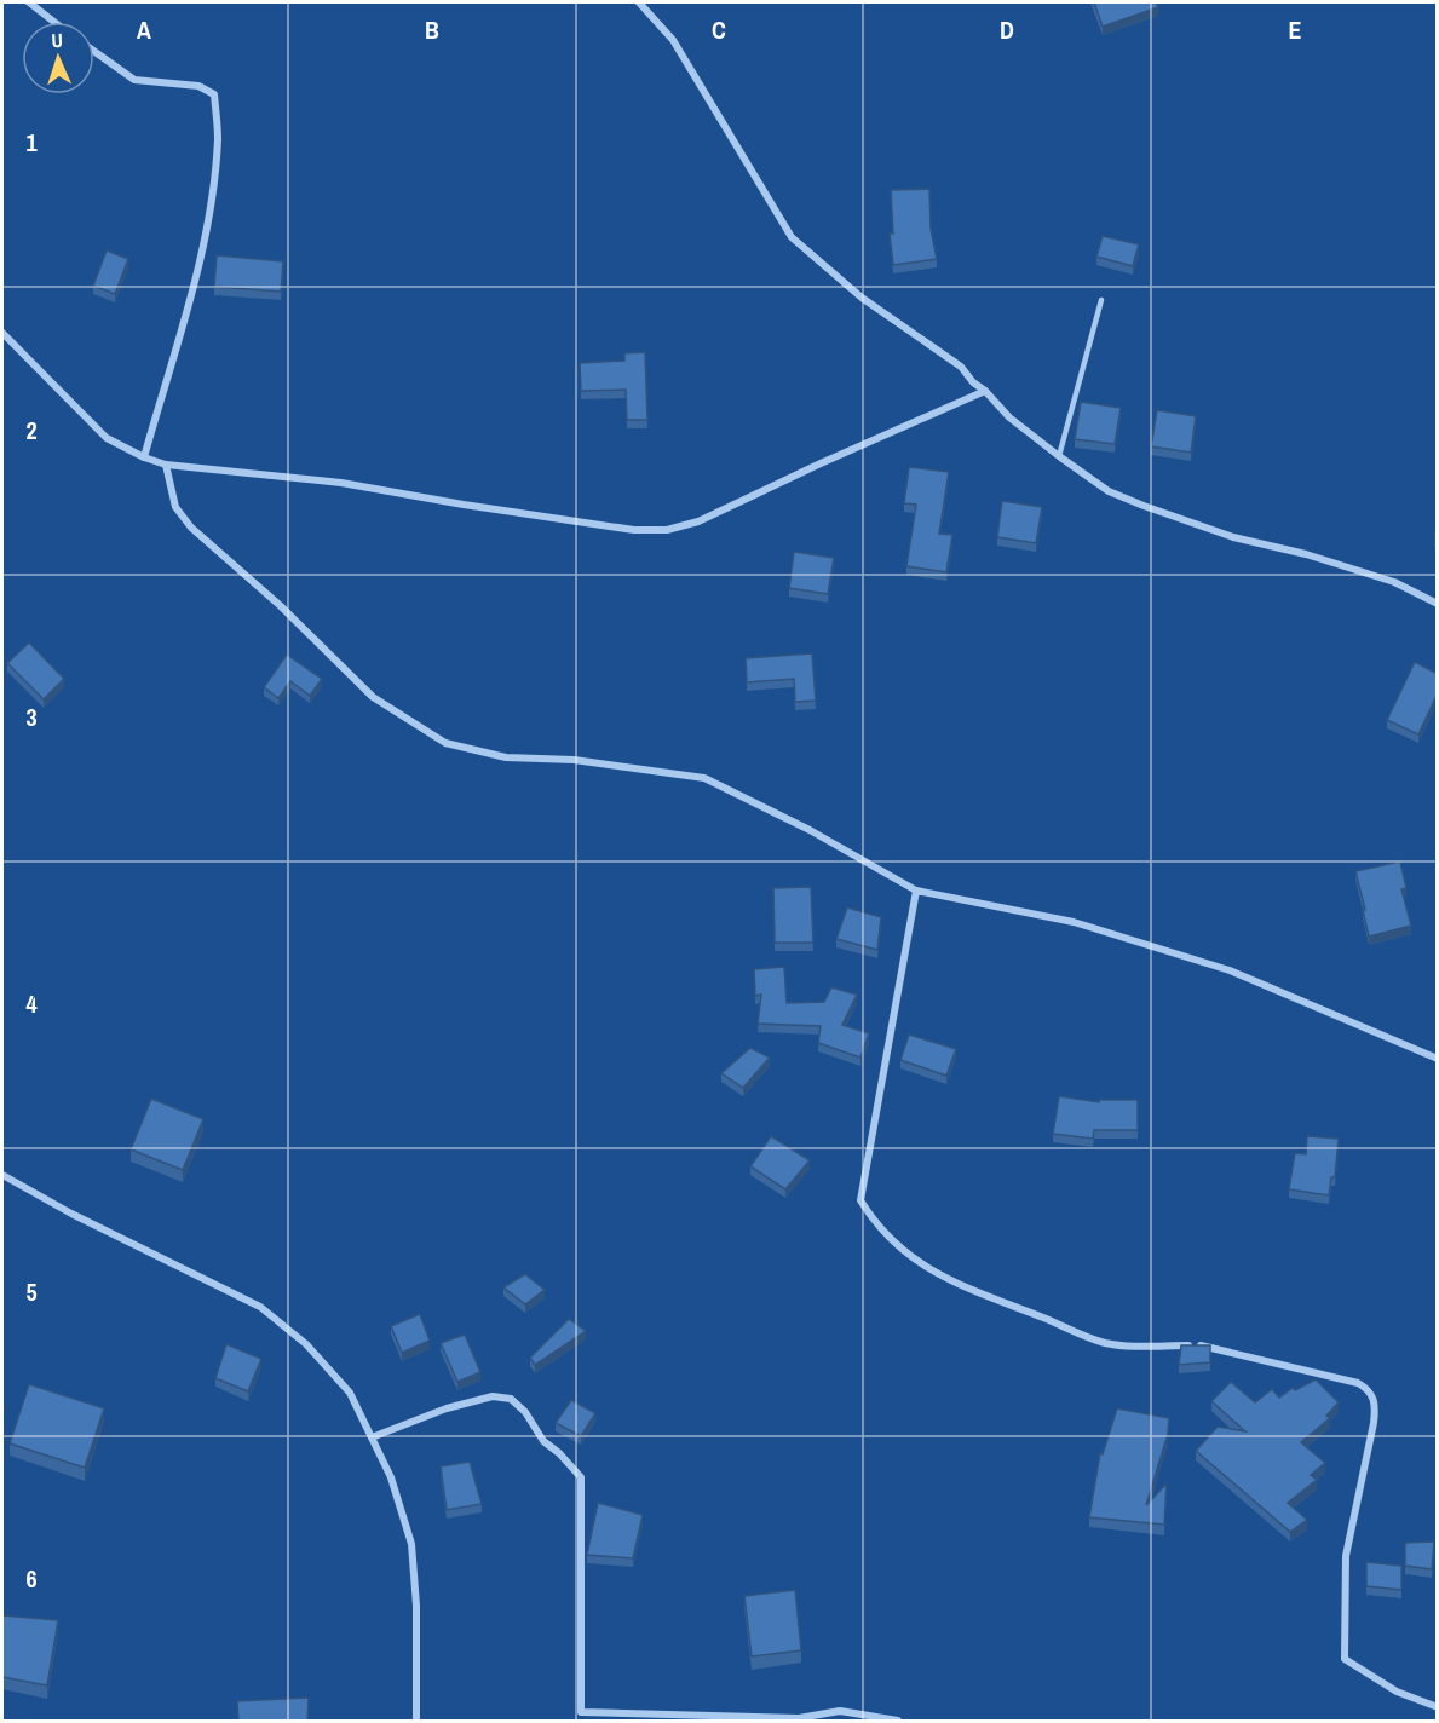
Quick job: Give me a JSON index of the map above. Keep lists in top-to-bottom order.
{
  "north": "top",
  "grid": {
    "columns": [
      "A",
      "B",
      "C",
      "D",
      "E"
    ],
    "rows": [
      "1",
      "2",
      "3",
      "4",
      "5",
      "6"
    ]
  }
}
